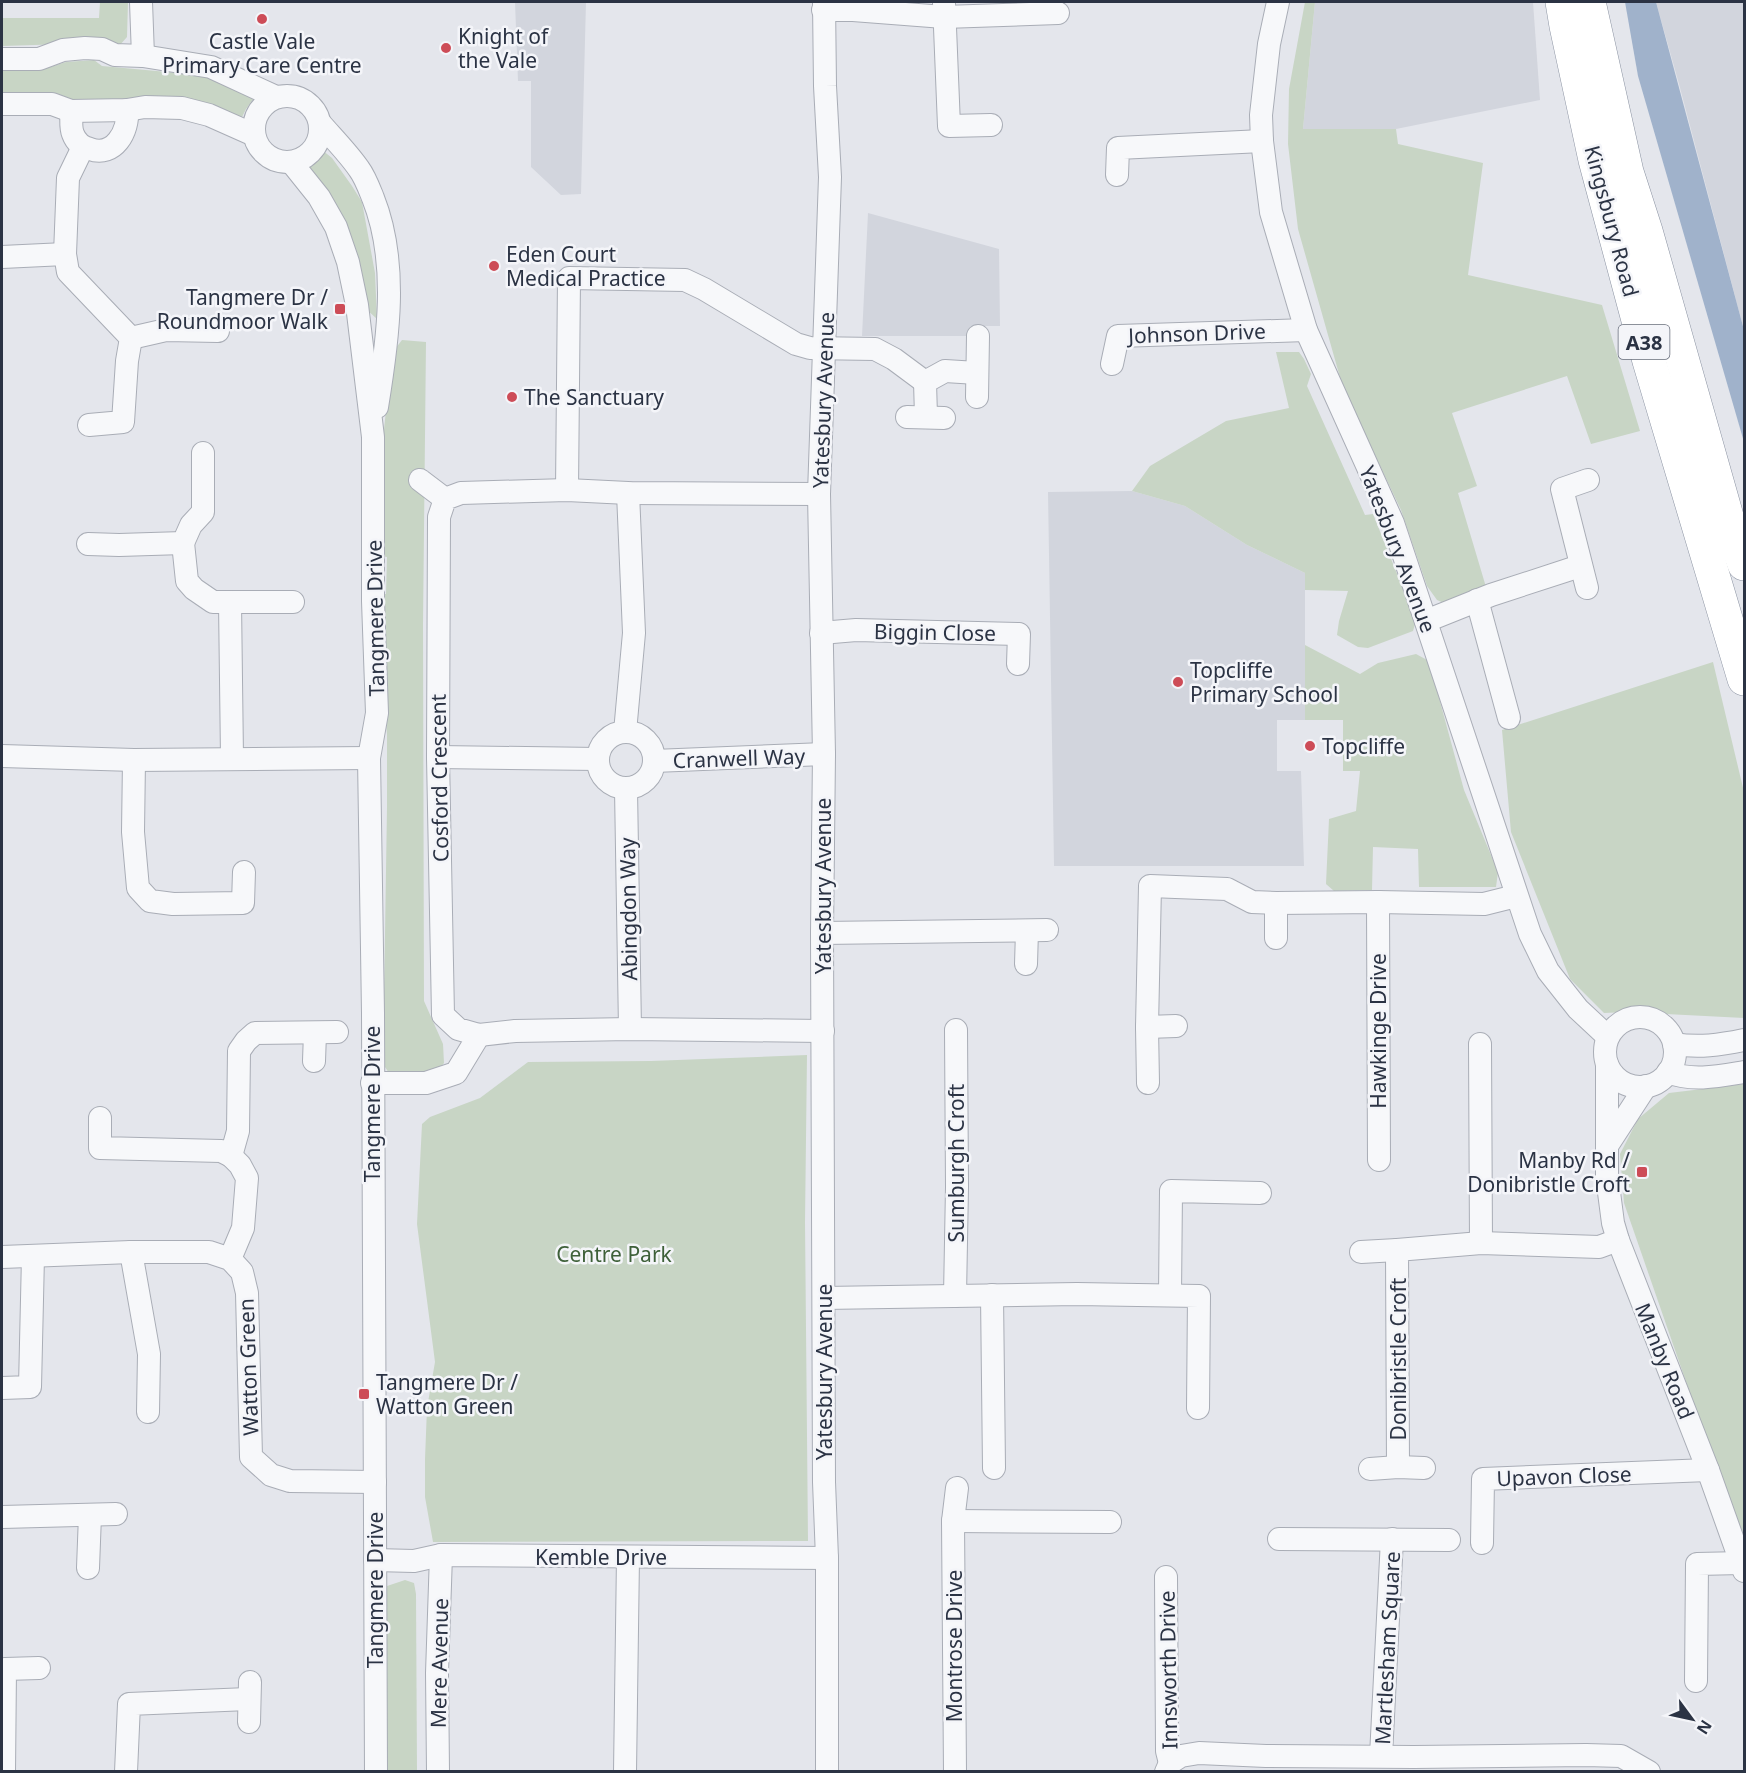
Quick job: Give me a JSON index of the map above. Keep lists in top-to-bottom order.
{
  "streets": {
    "highway": ["Kingsbury Road", "A38"],
    "street": [
      "Johnson Drive",
      "Yatesbury Avenue",
      "Tangmere Drive",
      "Biggin Close",
      "Cranwell Way",
      "Cosford Crescent",
      "Abingdon Way",
      "Hawkinge Drive",
      "Sumburgh Croft",
      "Donibristle Croft",
      "Manby Road",
      "Watton Green",
      "Upavon Close",
      "Kemble Drive",
      "Montrose Drive",
      "Martlesham Square",
      "Mere Avenue",
      "Innsworth Drive"
    ]
  },
  "crossings": [
    ["Johnson Drive", "Yatesbury Avenue"],
    ["Yatesbury Avenue", "Biggin Close"],
    ["Yatesbury Avenue", "Cranwell Way"],
    ["Yatesbury Avenue", "Cosford Crescent"],
    ["Yatesbury Avenue", "Manby Road"],
    ["Yatesbury Avenue", "Kemble Drive"],
    ["Tangmere Drive", "Watton Green"],
    ["Tangmere Drive", "Kemble Drive"],
    ["Cranwell Way", "Abingdon Way"],
    ["Cosford Crescent", "Abingdon Way"],
    ["Donibristle Croft", "Manby Road"],
    ["Manby Road", "Upavon Close"],
    ["Kemble Drive", "Mere Avenue"],
    ["Martlesham Square", "Innsworth Drive"]
  ],
  "parks": ["Centre Park"],
  "places": {
    "other": [
      "Castle Vale Primary Care Centre",
      "Knight of the Vale",
      "Eden Court Medical Practice",
      "The Sanctuary",
      "Topcliffe Primary School",
      "Topcliffe"
    ],
    "transit": ["Tangmere Dr / Roundmoor Walk", "Manby Rd / Donibristle Croft", "Tangmere Dr / Watton Green"]
  },
  "north": "bottom right"
}
